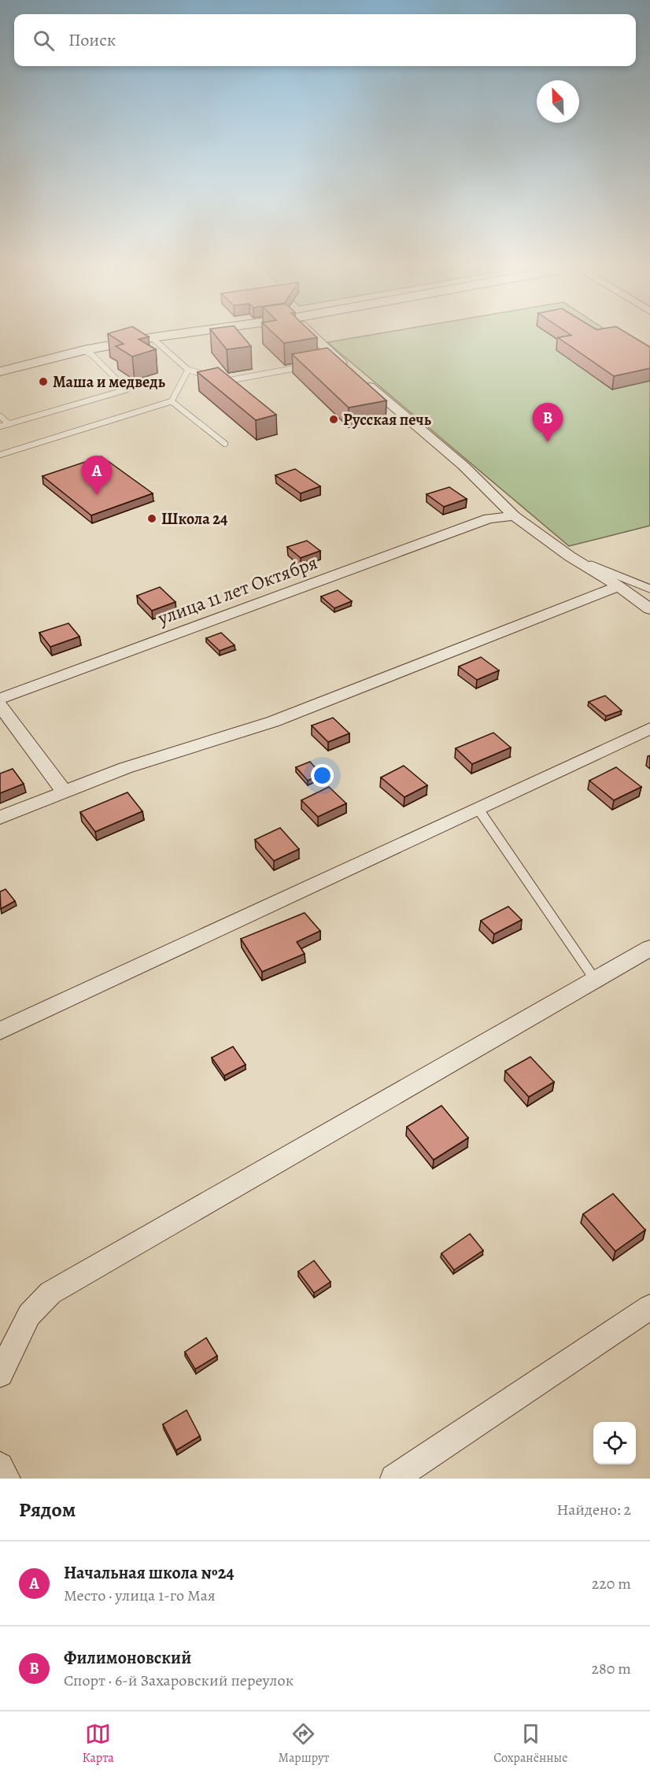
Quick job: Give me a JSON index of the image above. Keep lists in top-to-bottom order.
{
  "streets": {
    "street": ["улица 11 лет Октября"]
  },
  "places": ["Маша и медведь", "Русская печь", "Школа 24"],
  "north": "top left",
  "page": {
    "search": "Поиск",
    "pins": ["B", "A"],
    "heading": ["Рядом", "Найдено: 2"],
    "list": [
      {
        "mark": "A",
        "name": "Начальная школа №24",
        "note": "Место · улица 1-го Мая",
        "value": "220 m"
      },
      {
        "mark": "B",
        "name": "Филимоновский",
        "note": "Спорт · 6-й Захаровский переулок",
        "value": "280 m"
      }
    ],
    "nav": ["Карта", "Маршрут", "Сохранённые"]
  }
}
